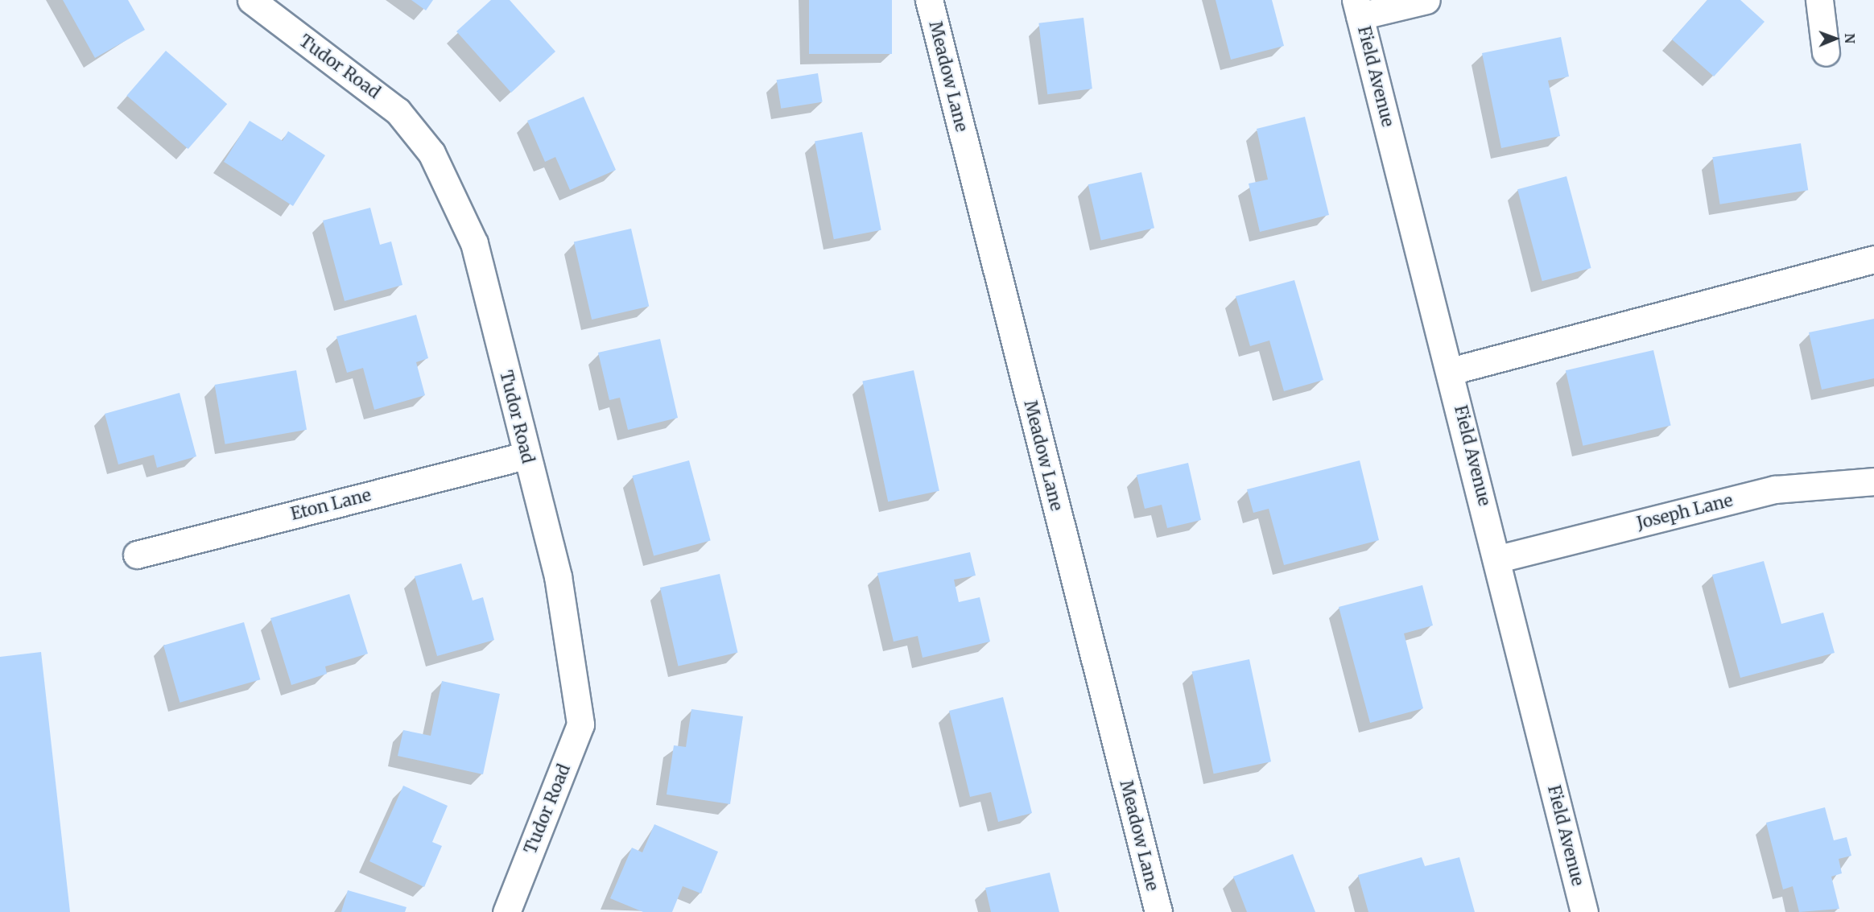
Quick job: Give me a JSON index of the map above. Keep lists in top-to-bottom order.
{
  "streets": {
    "street": [
      "Tudor Road",
      "Meadow Lane",
      "Field Avenue",
      "Eton Lane",
      "Joseph Lane"
    ]
  },
  "crossings": [
    ["Tudor Road", "Eton Lane"],
    ["Field Avenue", "Joseph Lane"]
  ],
  "north": "right"
}
